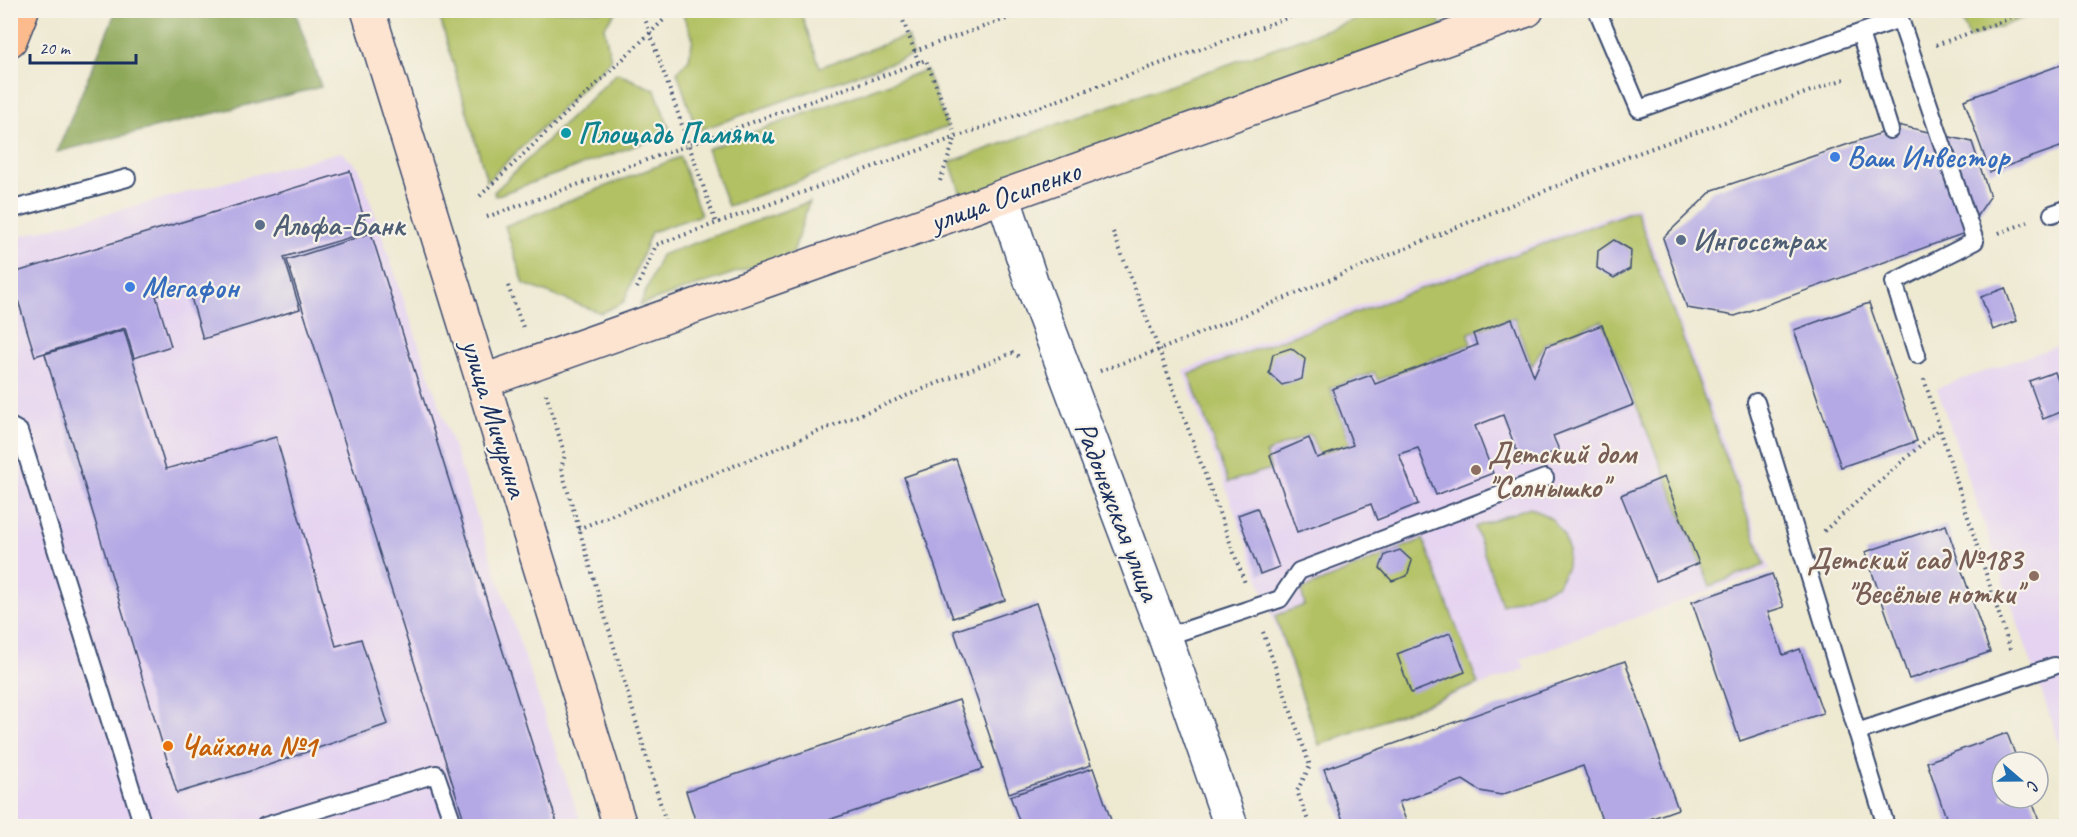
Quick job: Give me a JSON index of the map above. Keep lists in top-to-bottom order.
{
  "streets": {
    "main road": ["улица Осипенко", "улица Мичурина"],
    "street": ["Радонежская улица"]
  },
  "crossings": [
    ["улица Осипенко", "улица Мичурина"],
    ["улица Осипенко", "Радонежская улица"]
  ],
  "places": [
    "Площадь Памяти",
    "Ваш Инвестор",
    "Альфа-Банк",
    "Ингосстрах",
    "Мегафон",
    "Детский дом \"Солнышко\"",
    "Детский сад №183 \"Весёлые нотки\"",
    "Чайхона №1"
  ],
  "scale_bar": "20 m",
  "north": "right"
}
